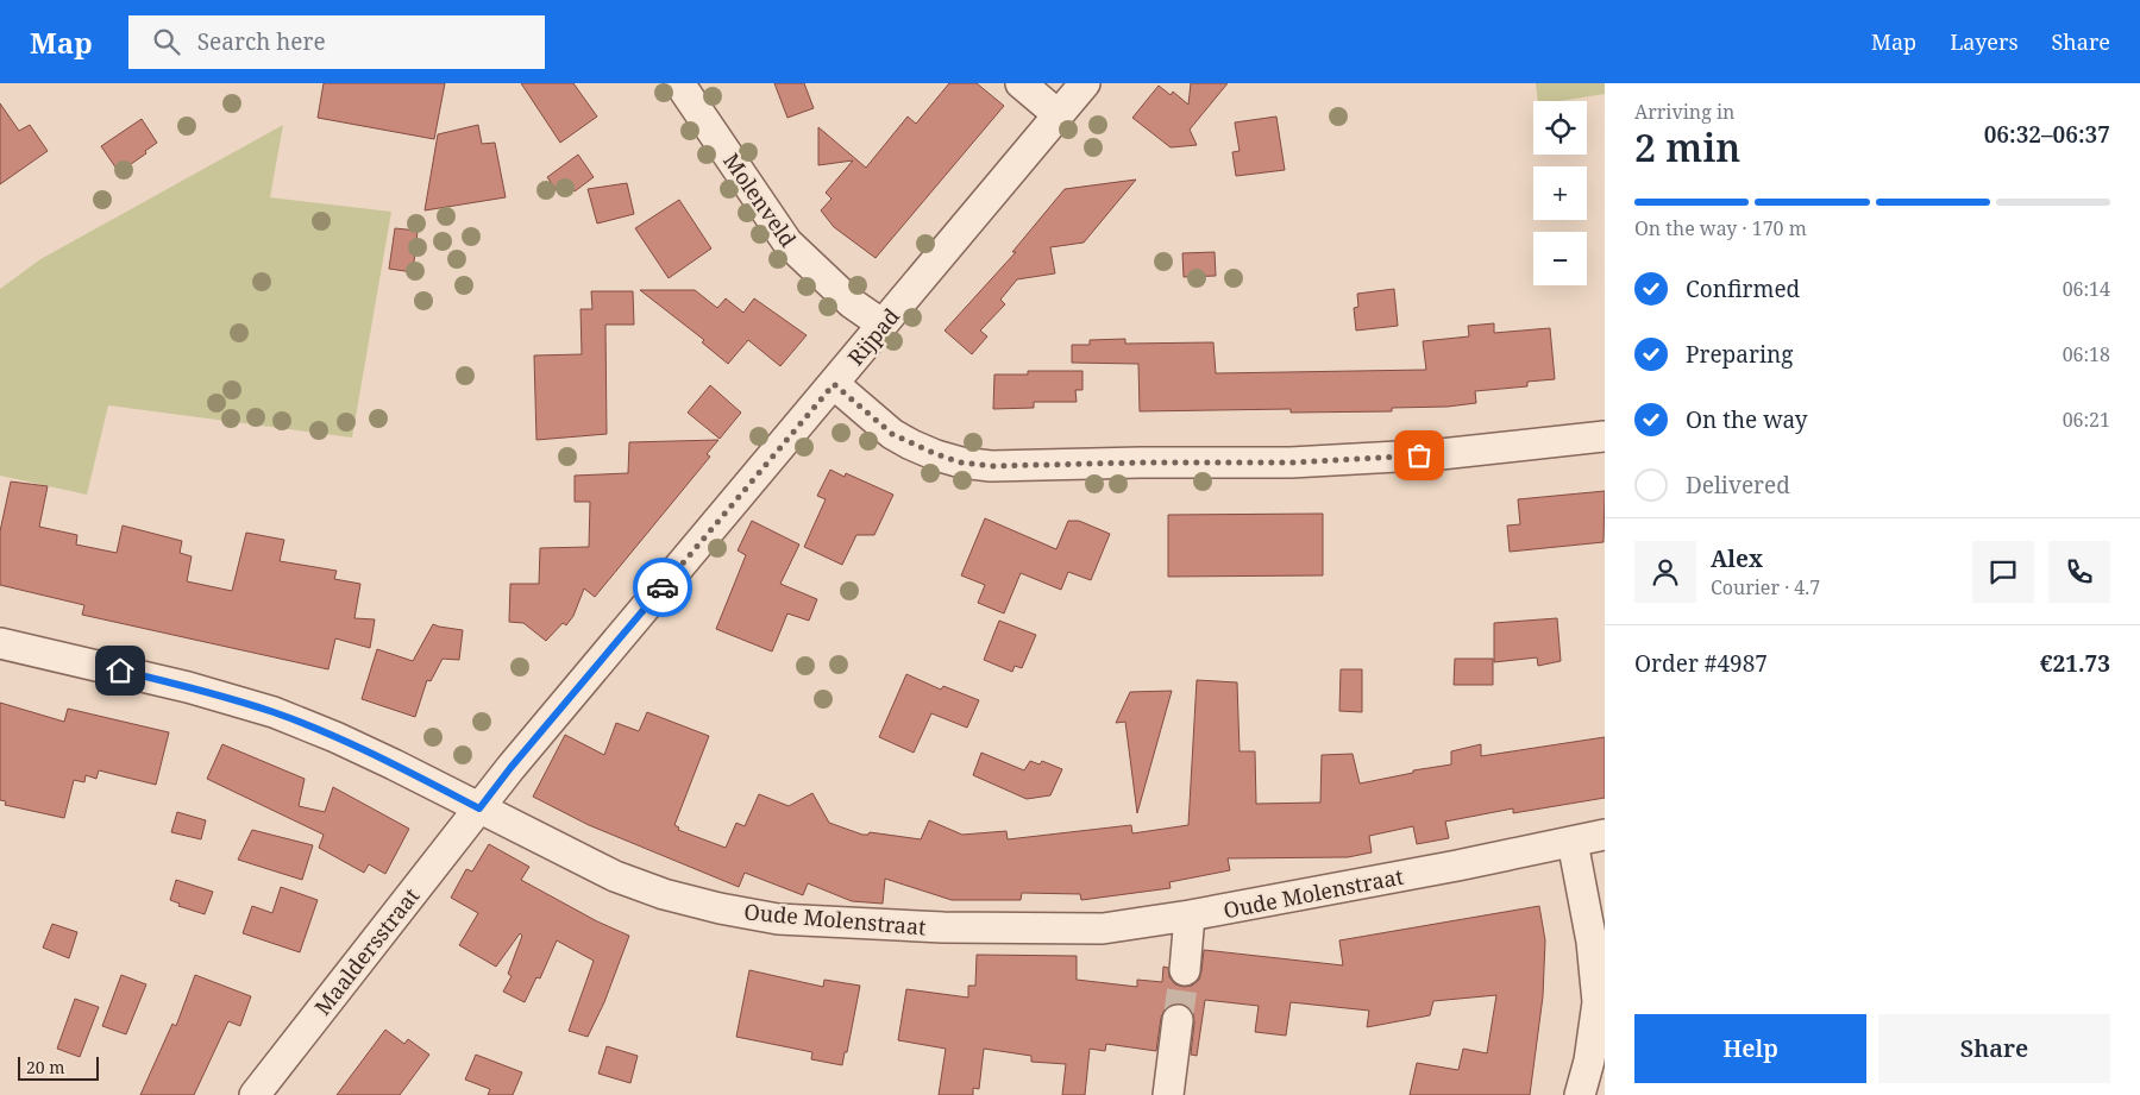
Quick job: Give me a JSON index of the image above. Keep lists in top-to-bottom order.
{
  "streets": {
    "street": [
      "Molenveld",
      "Rijpad",
      "Oude Molenstraat",
      "Maaldersstraat"
    ]
  },
  "crossings": [
    ["Molenveld", "Rijpad"],
    ["Rijpad", "Oude Molenstraat"],
    ["Rijpad", "Maaldersstraat"],
    ["Oude Molenstraat", "Maaldersstraat"]
  ],
  "scale_bar": "20 m",
  "page": {
    "header": "Map",
    "search": "Search here",
    "nav": ["Map", "Layers", "Share"],
    "heading": ["2 min", "Arriving in", "06:32–06:37"],
    "panel": [
      "Alex",
      "Courier · 4.7",
      "Order #4987",
      "€21.73"
    ],
    "map_buttons": ["+", "−"],
    "bar": "On the way · 170 m",
    "list": [
      ["Confirmed", "06:14"],
      ["Preparing", "06:18"],
      ["On the way", "06:21"],
      "Delivered"
    ],
    "buttons": ["Help", "Share"],
    "scale": "20 m"
  }
}
